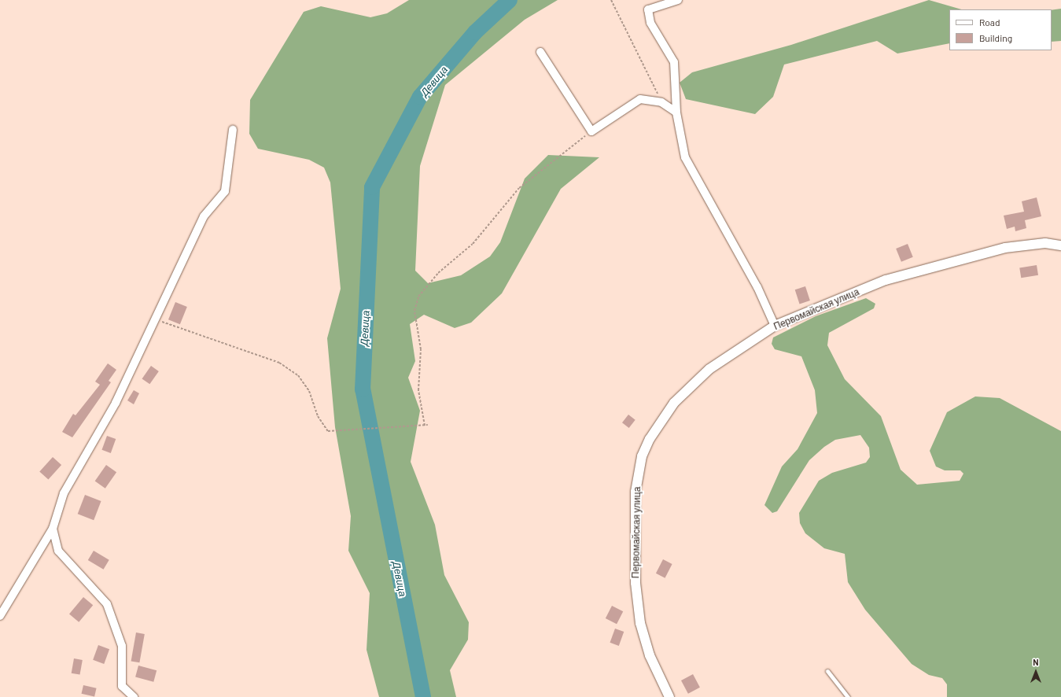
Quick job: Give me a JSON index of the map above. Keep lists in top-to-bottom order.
{
  "streets": {
    "street": ["Первомайская улица"]
  },
  "water": ["Девица"],
  "legend": ["Road", "Building"],
  "north": "top"
}
